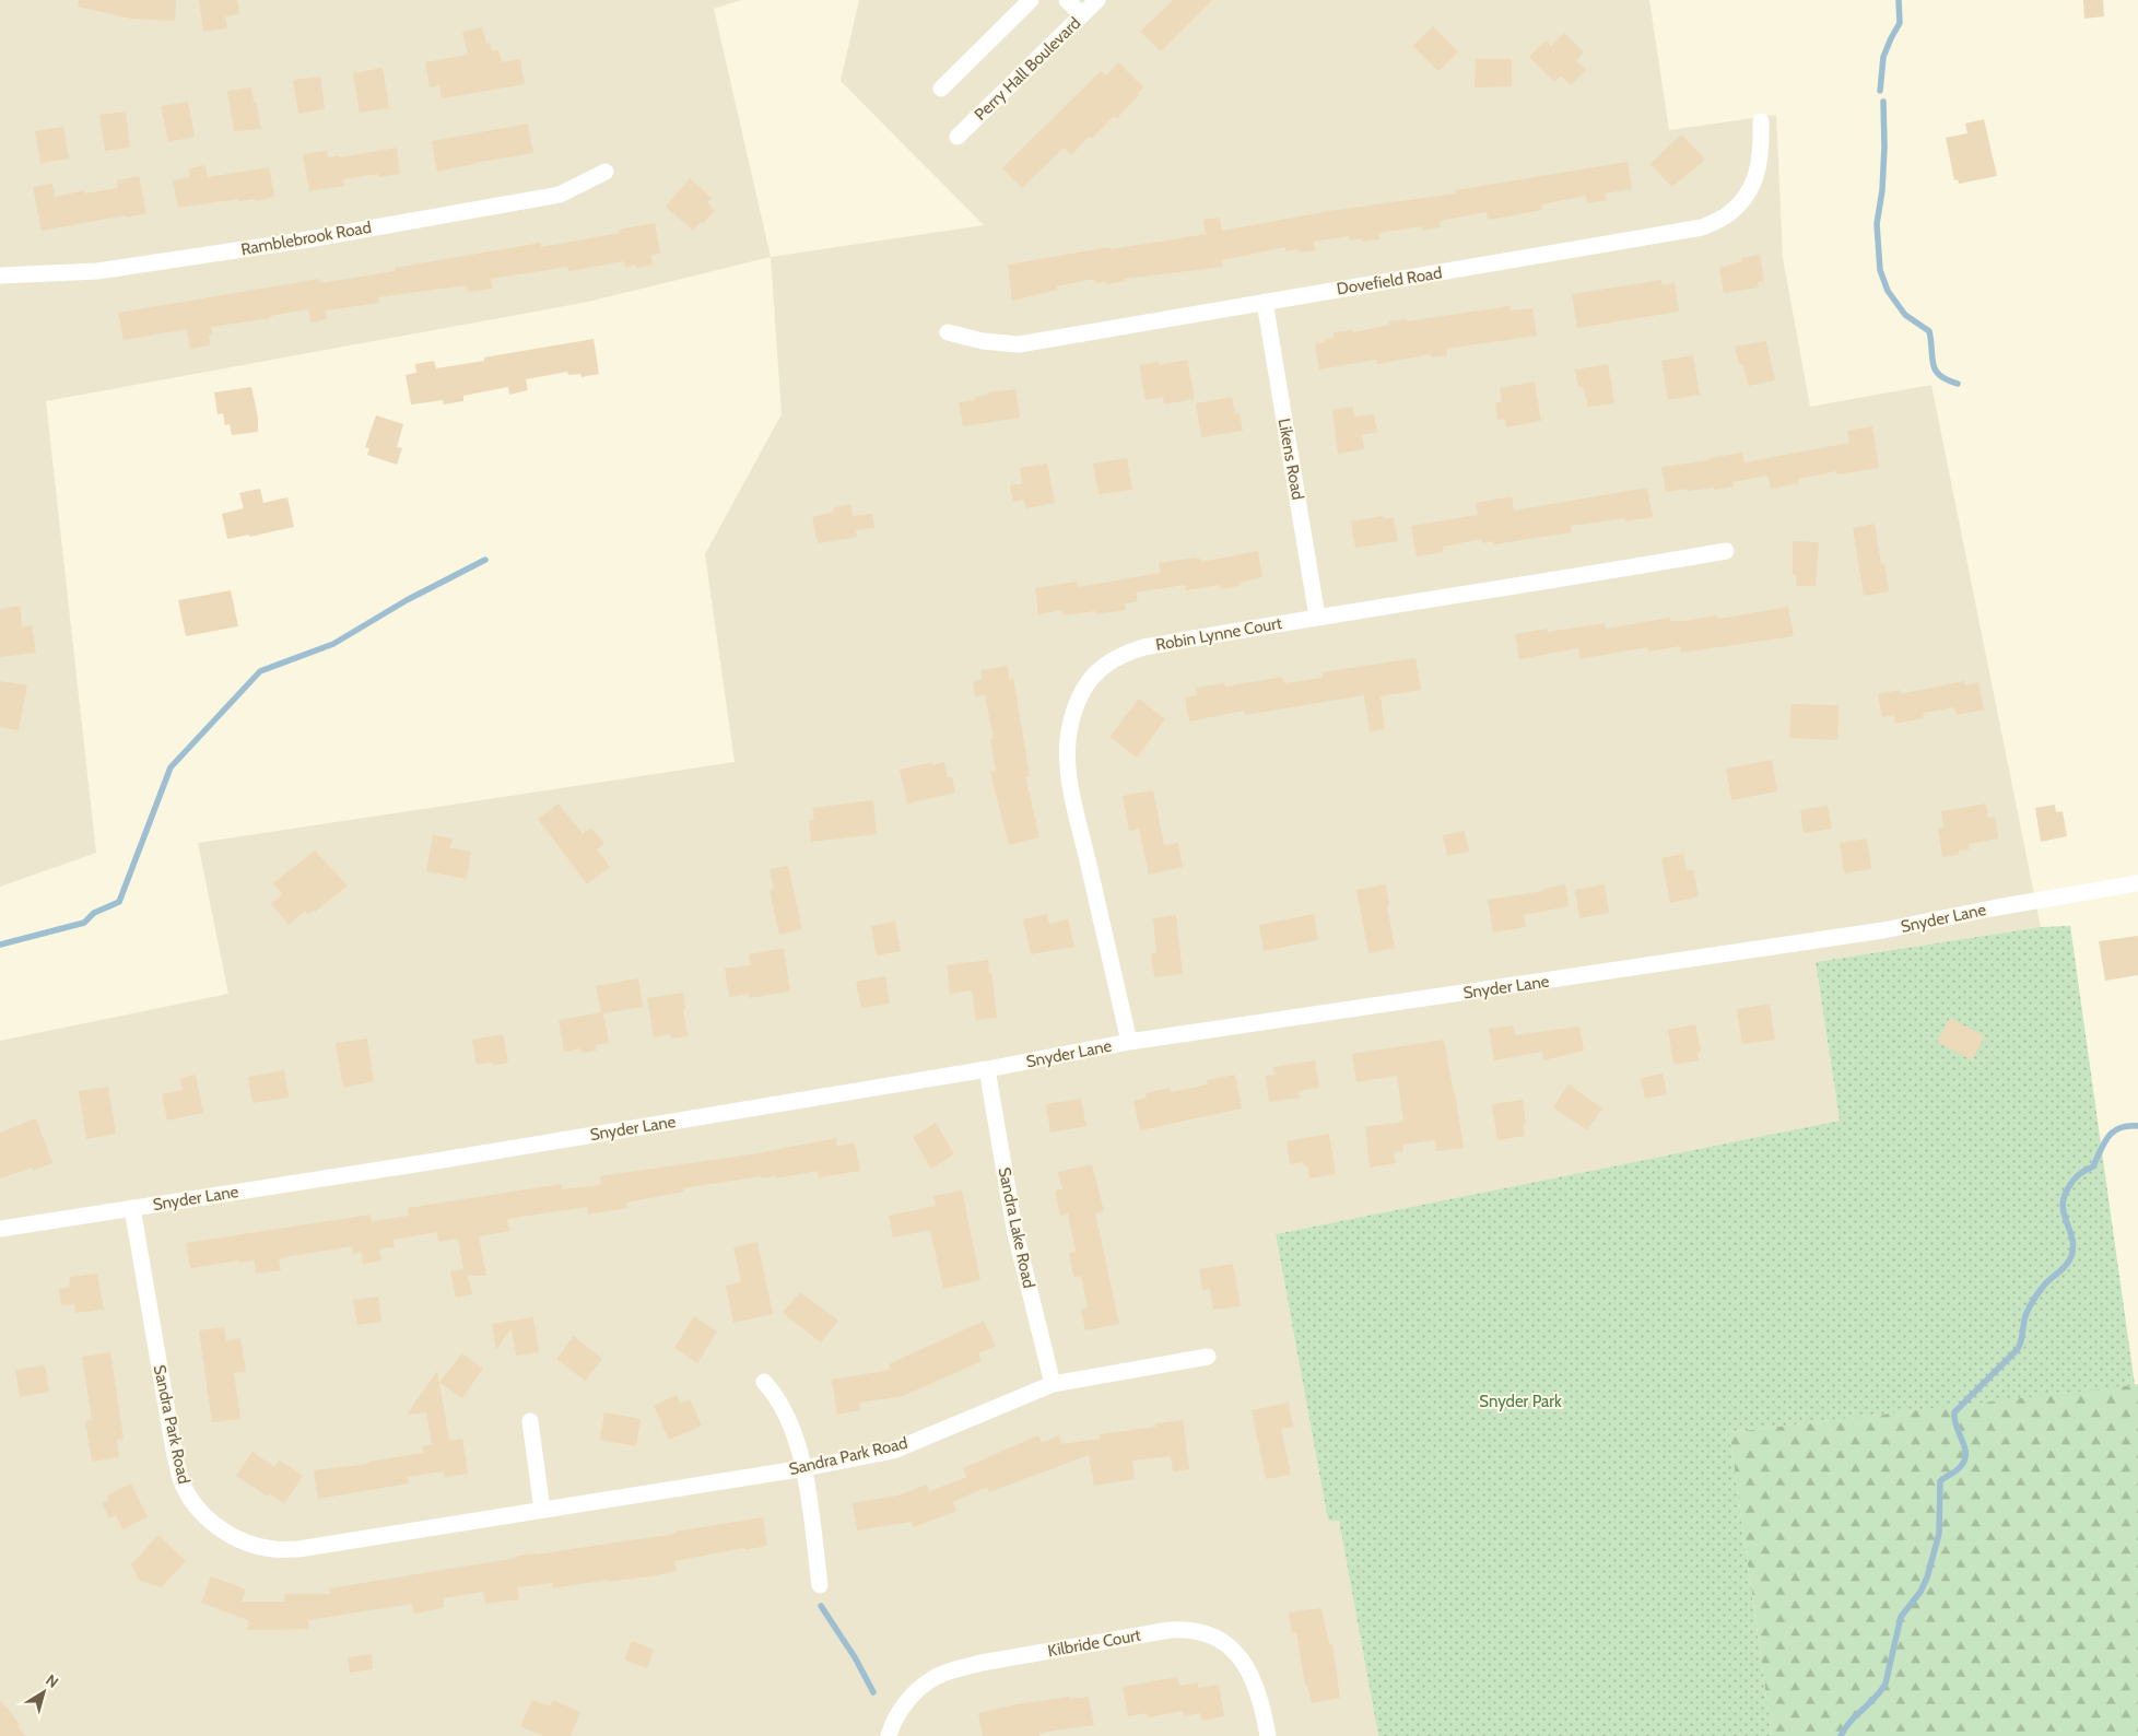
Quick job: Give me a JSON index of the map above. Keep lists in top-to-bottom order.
{
  "streets": {
    "street": [
      "Perry Hall Boulevard",
      "Ramblebrook Road",
      "Dovefield Road",
      "Likens Road",
      "Robin Lynne Court",
      "Snyder Lane",
      "Sandra Lake Road",
      "Sandra Park Road",
      "Kilbride Court"
    ]
  },
  "crossings": [
    ["Dovefield Road", "Likens Road"],
    ["Likens Road", "Robin Lynne Court"],
    ["Robin Lynne Court", "Snyder Lane"],
    ["Snyder Lane", "Sandra Lake Road"],
    ["Snyder Lane", "Sandra Park Road"],
    ["Sandra Lake Road", "Sandra Park Road"]
  ],
  "parks": ["Snyder Park"],
  "north": "top right"
}
